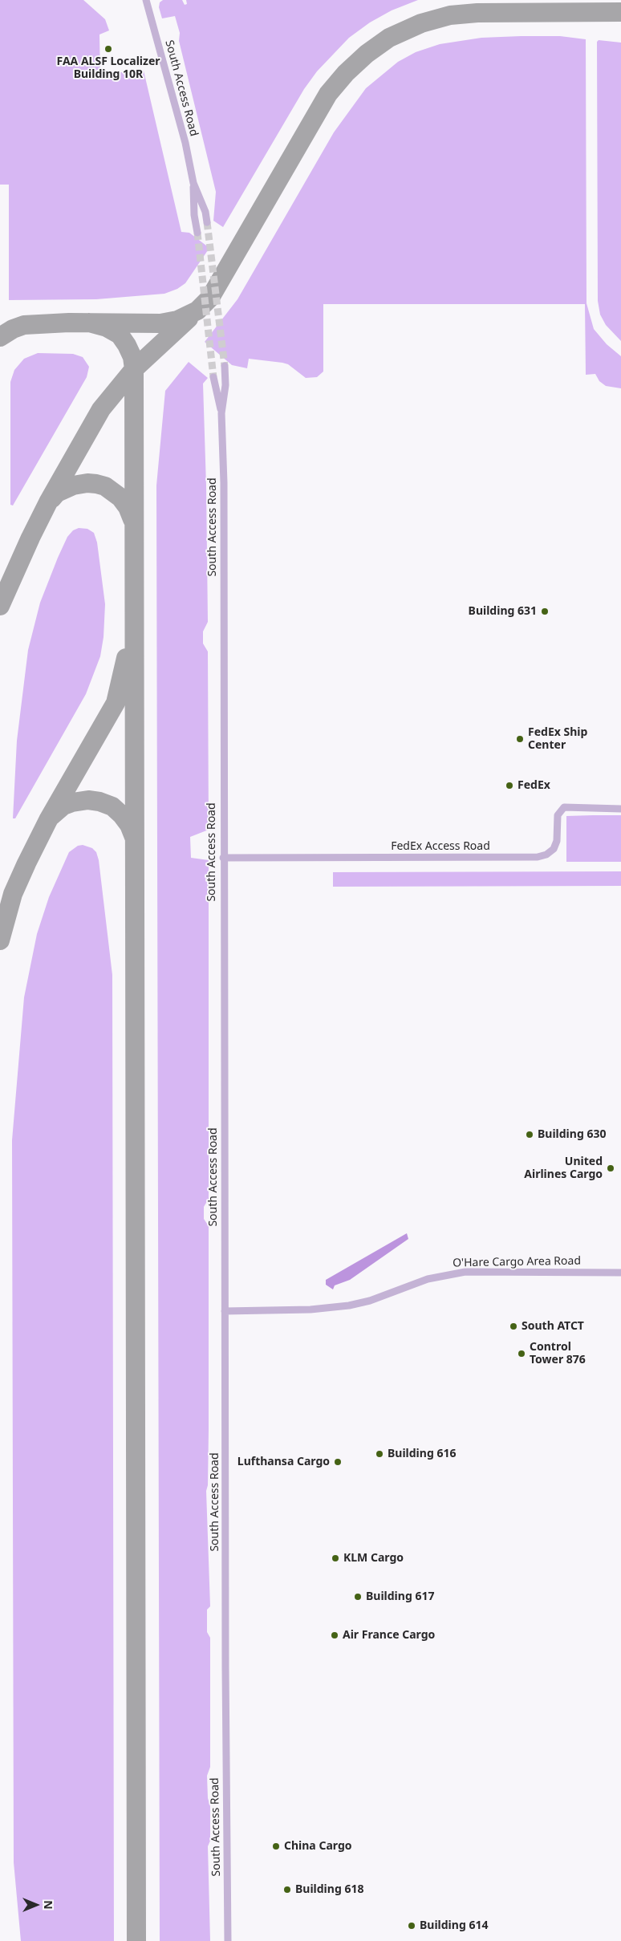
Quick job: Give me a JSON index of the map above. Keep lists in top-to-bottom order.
{
  "streets": {
    "street": ["South Access Road", "FedEx Access Road", "O'Hare Cargo Area Road"]
  },
  "crossings": [
    ["South Access Road", "FedEx Access Road"],
    ["South Access Road", "O'Hare Cargo Area Road"]
  ],
  "places": [
    "FAA ALSF Localizer Building 10R",
    "Building 631",
    "FedEx Ship Center",
    "FedEx",
    "Building 630",
    "United Airlines Cargo",
    "South ATCT",
    "Control Tower 876",
    "Building 616",
    "Lufthansa Cargo",
    "KLM Cargo",
    "Building 617",
    "Air France Cargo",
    "China Cargo",
    "Building 618",
    "Building 614"
  ],
  "north": "right"
}
